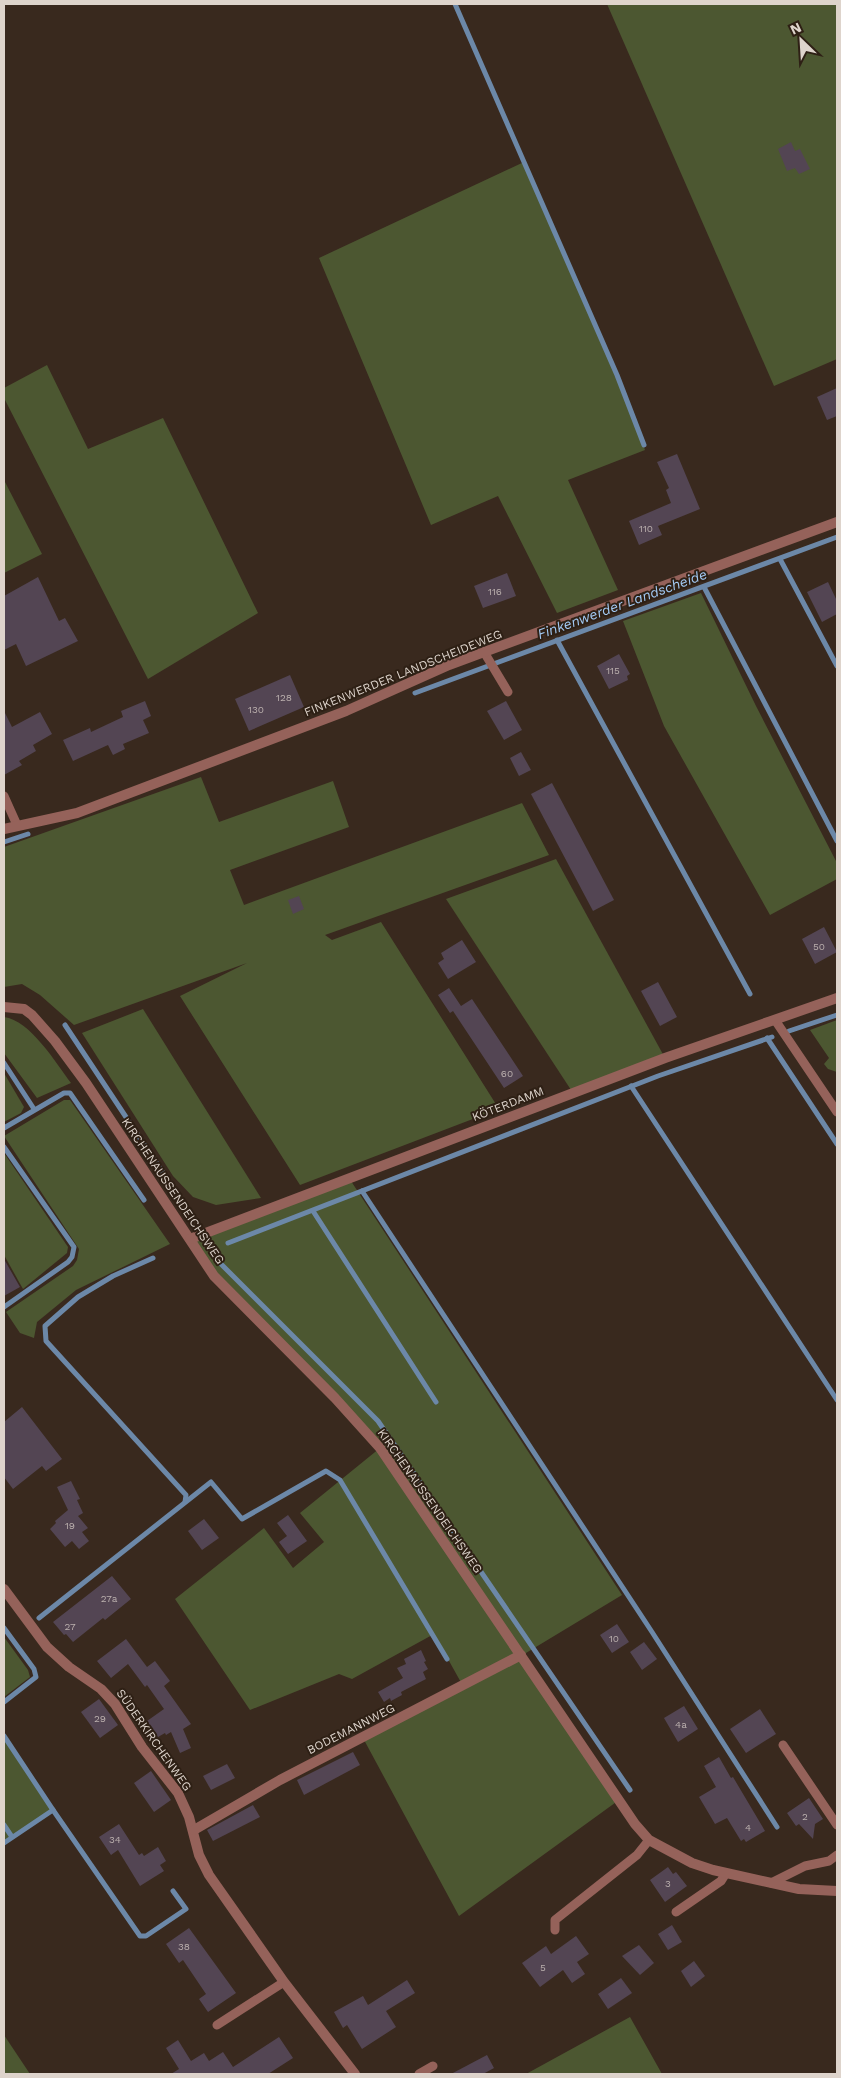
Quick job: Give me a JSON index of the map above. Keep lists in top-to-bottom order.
{
  "streets": {
    "street": [
      "FINKENWERDER LANDSCHEIDEWEG",
      "KÖTERDAMM",
      "KIRCHENAUSSENDEICHSWEG",
      "BODEMANNWEG",
      "SÜDERKIRCHENWEG"
    ]
  },
  "crossings": [
    ["KÖTERDAMM", "KIRCHENAUSSENDEICHSWEG"],
    ["KIRCHENAUSSENDEICHSWEG", "BODEMANNWEG"],
    ["BODEMANNWEG", "SÜDERKIRCHENWEG"]
  ],
  "water": ["Finkenwerder Landscheide"],
  "house_numbers": [
    "110",
    "116",
    "115",
    "128",
    "130",
    "50",
    "60",
    "19",
    "27a",
    "27",
    "10",
    "29",
    "4a",
    "2",
    "4",
    "34",
    "3",
    "38",
    "5"
  ],
  "north": "top left"
}
